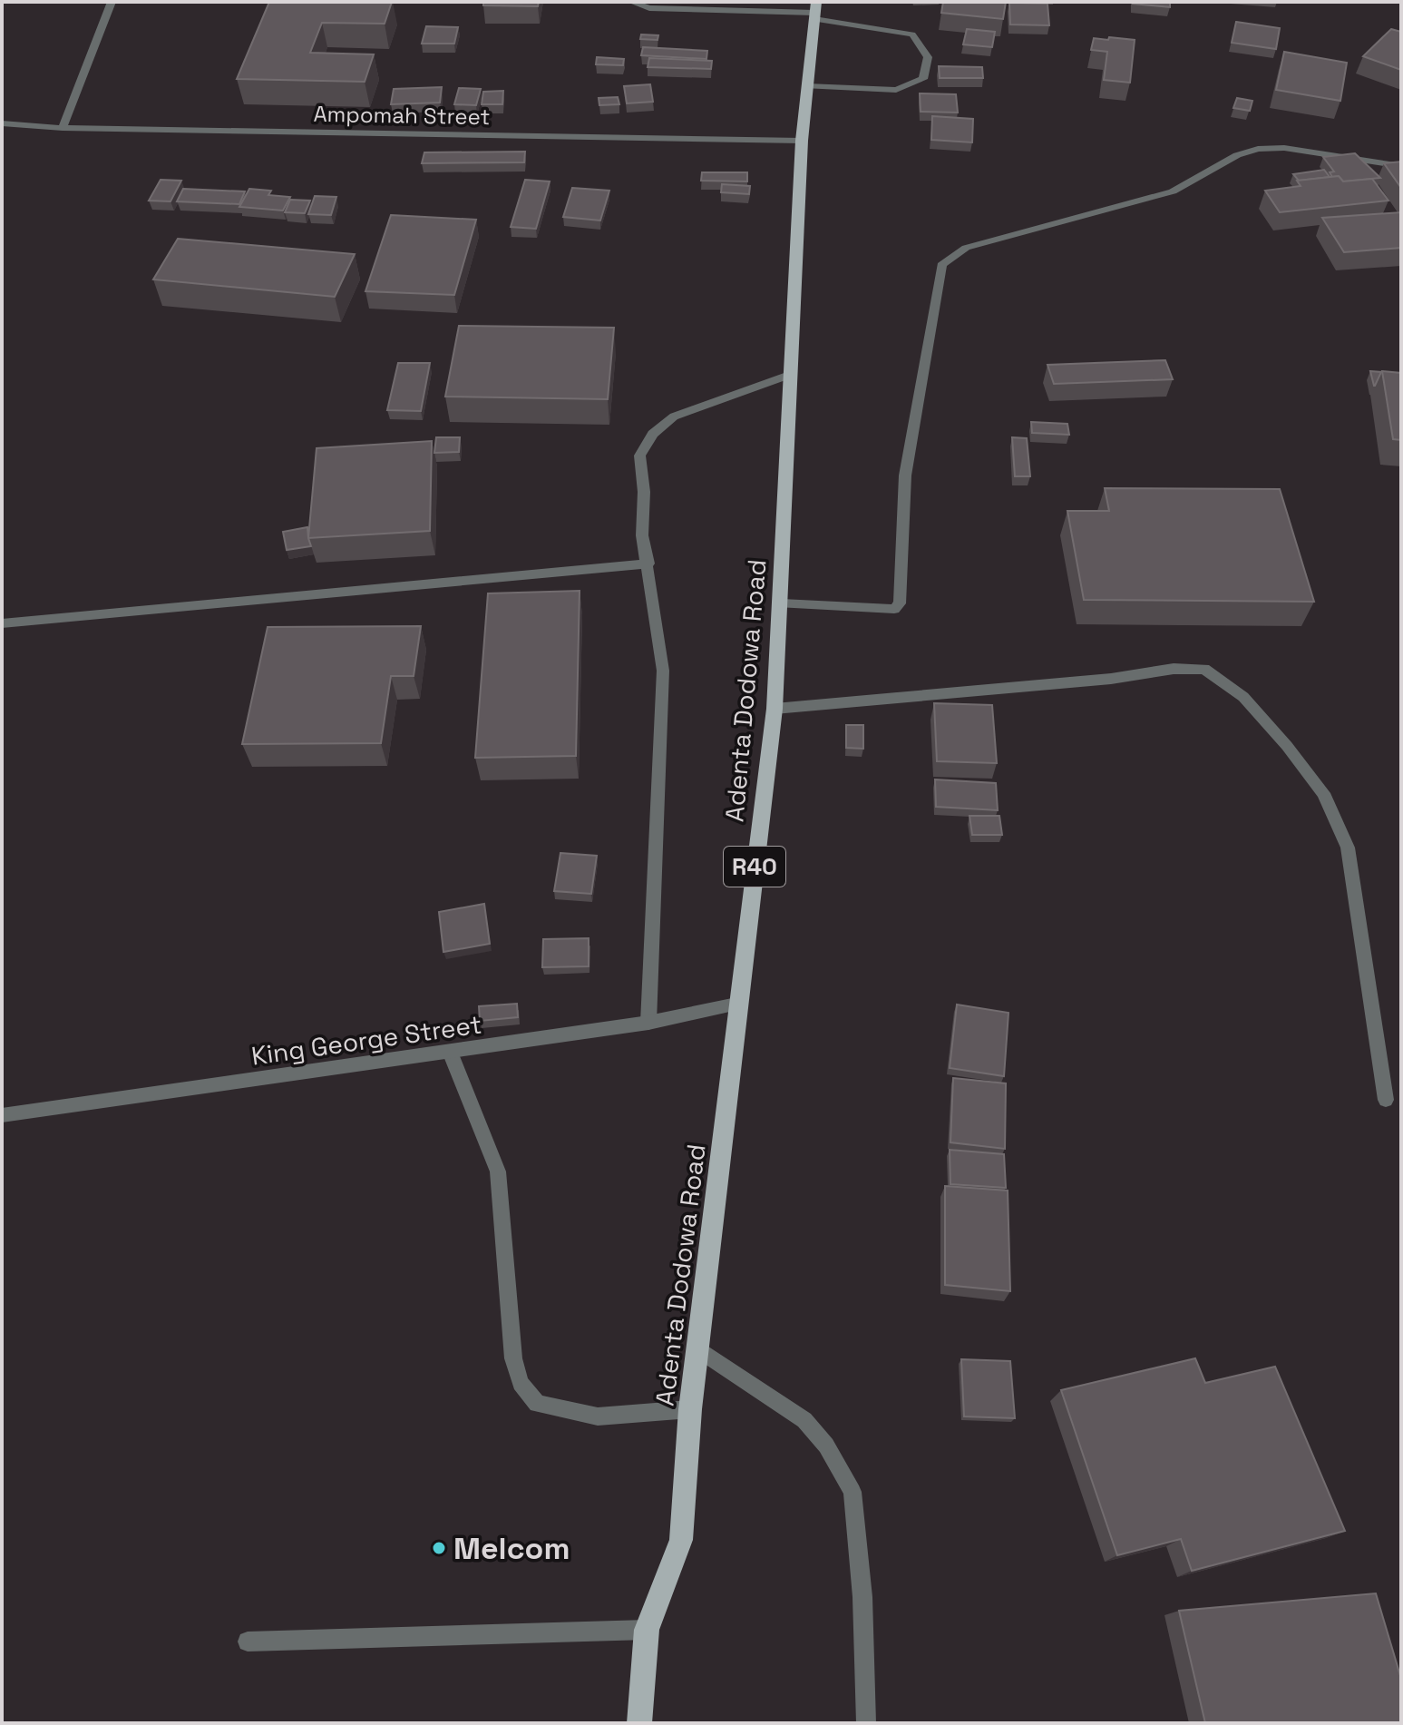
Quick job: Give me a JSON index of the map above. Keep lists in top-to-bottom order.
{
  "streets": {
    "main road": ["Adenta Dodowa Road", "R40"],
    "street": ["Ampomah Street", "King George Street"]
  },
  "crossings": [
    ["Ampomah Street", "Adenta Dodowa Road"],
    ["Adenta Dodowa Road", "King George Street"]
  ],
  "places": ["Melcom"]
}
